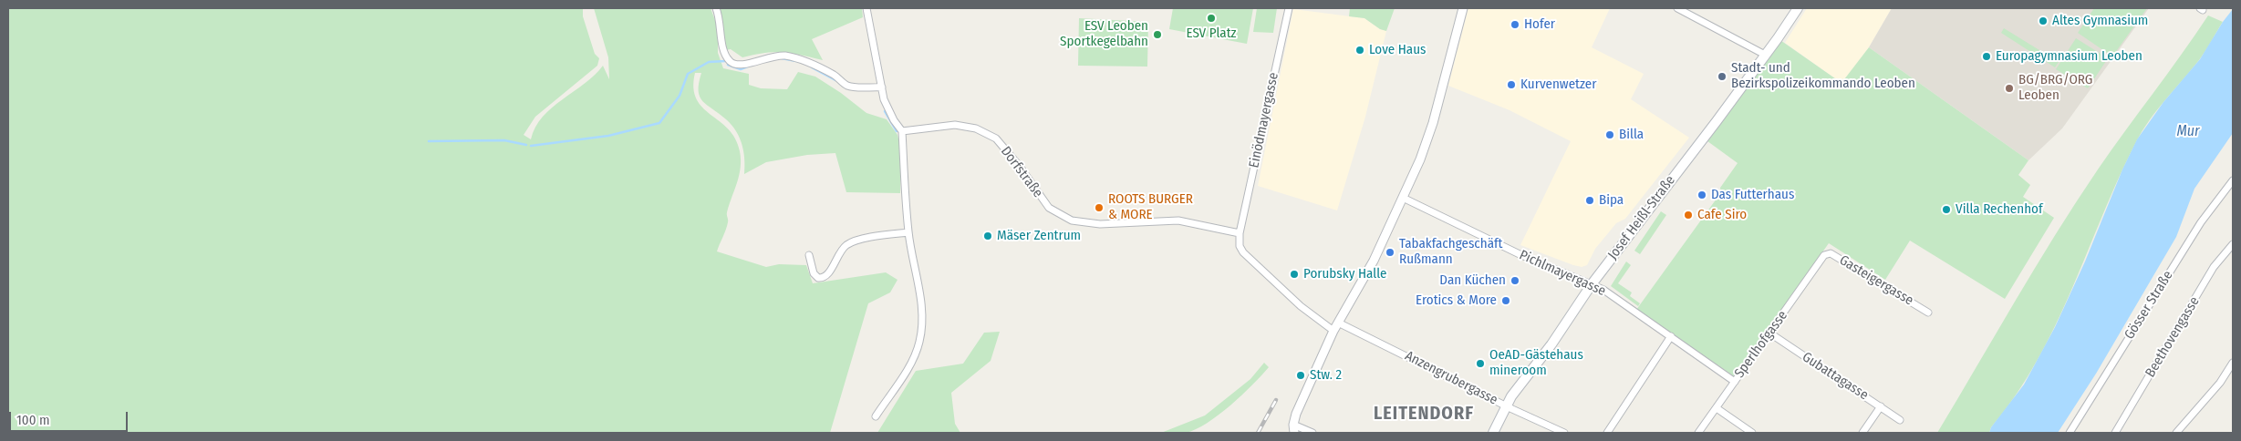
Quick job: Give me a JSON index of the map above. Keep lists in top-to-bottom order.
{
  "streets": {
    "main road": ["Josef Heißl-Straße"],
    "street": [
      "Einödmayergasse",
      "Dorfstraße",
      "Pichlmayergasse",
      "Gasteigergasse",
      "Gösser Straße",
      "Beethovengasse",
      "Sperlhofgasse",
      "Gubattagasse",
      "Anzengrubergasse"
    ]
  },
  "crossings": [
    ["Einödmayergasse", "Dorfstraße"],
    ["Josef Heißl-Straße", "Pichlmayergasse"],
    ["Josef Heißl-Straße", "Anzengrubergasse"],
    ["Pichlmayergasse", "Sperlhofgasse"],
    ["Gasteigergasse", "Sperlhofgasse"],
    ["Sperlhofgasse", "Gubattagasse"]
  ],
  "districts": ["LEITENDORF"],
  "water": ["Mur"],
  "places": [
    "ESV Platz",
    "Altes Gymnasium",
    "Hofer",
    "ESV Leoben Sportkegelbahn",
    "Love Haus",
    "Europagymnasium Leoben",
    "Stadt- und Bezirkspolizeikommando Leoben",
    "Kurvenwetzer",
    "BG/BRG/ORG Leoben",
    "Billa",
    "Das Futterhaus",
    "Bipa",
    "ROOTS BURGER & MORE",
    "Villa Rechenhof",
    "Cafe Siro",
    "Mäser Zentrum",
    "Tabakfachgeschäft Rußmann",
    "Porubsky Halle",
    "Dan Küchen",
    "Erotics & More",
    "OeAD-Gästehaus mineroom",
    "Stw. 2"
  ],
  "scale_bar": "100 m"
}
